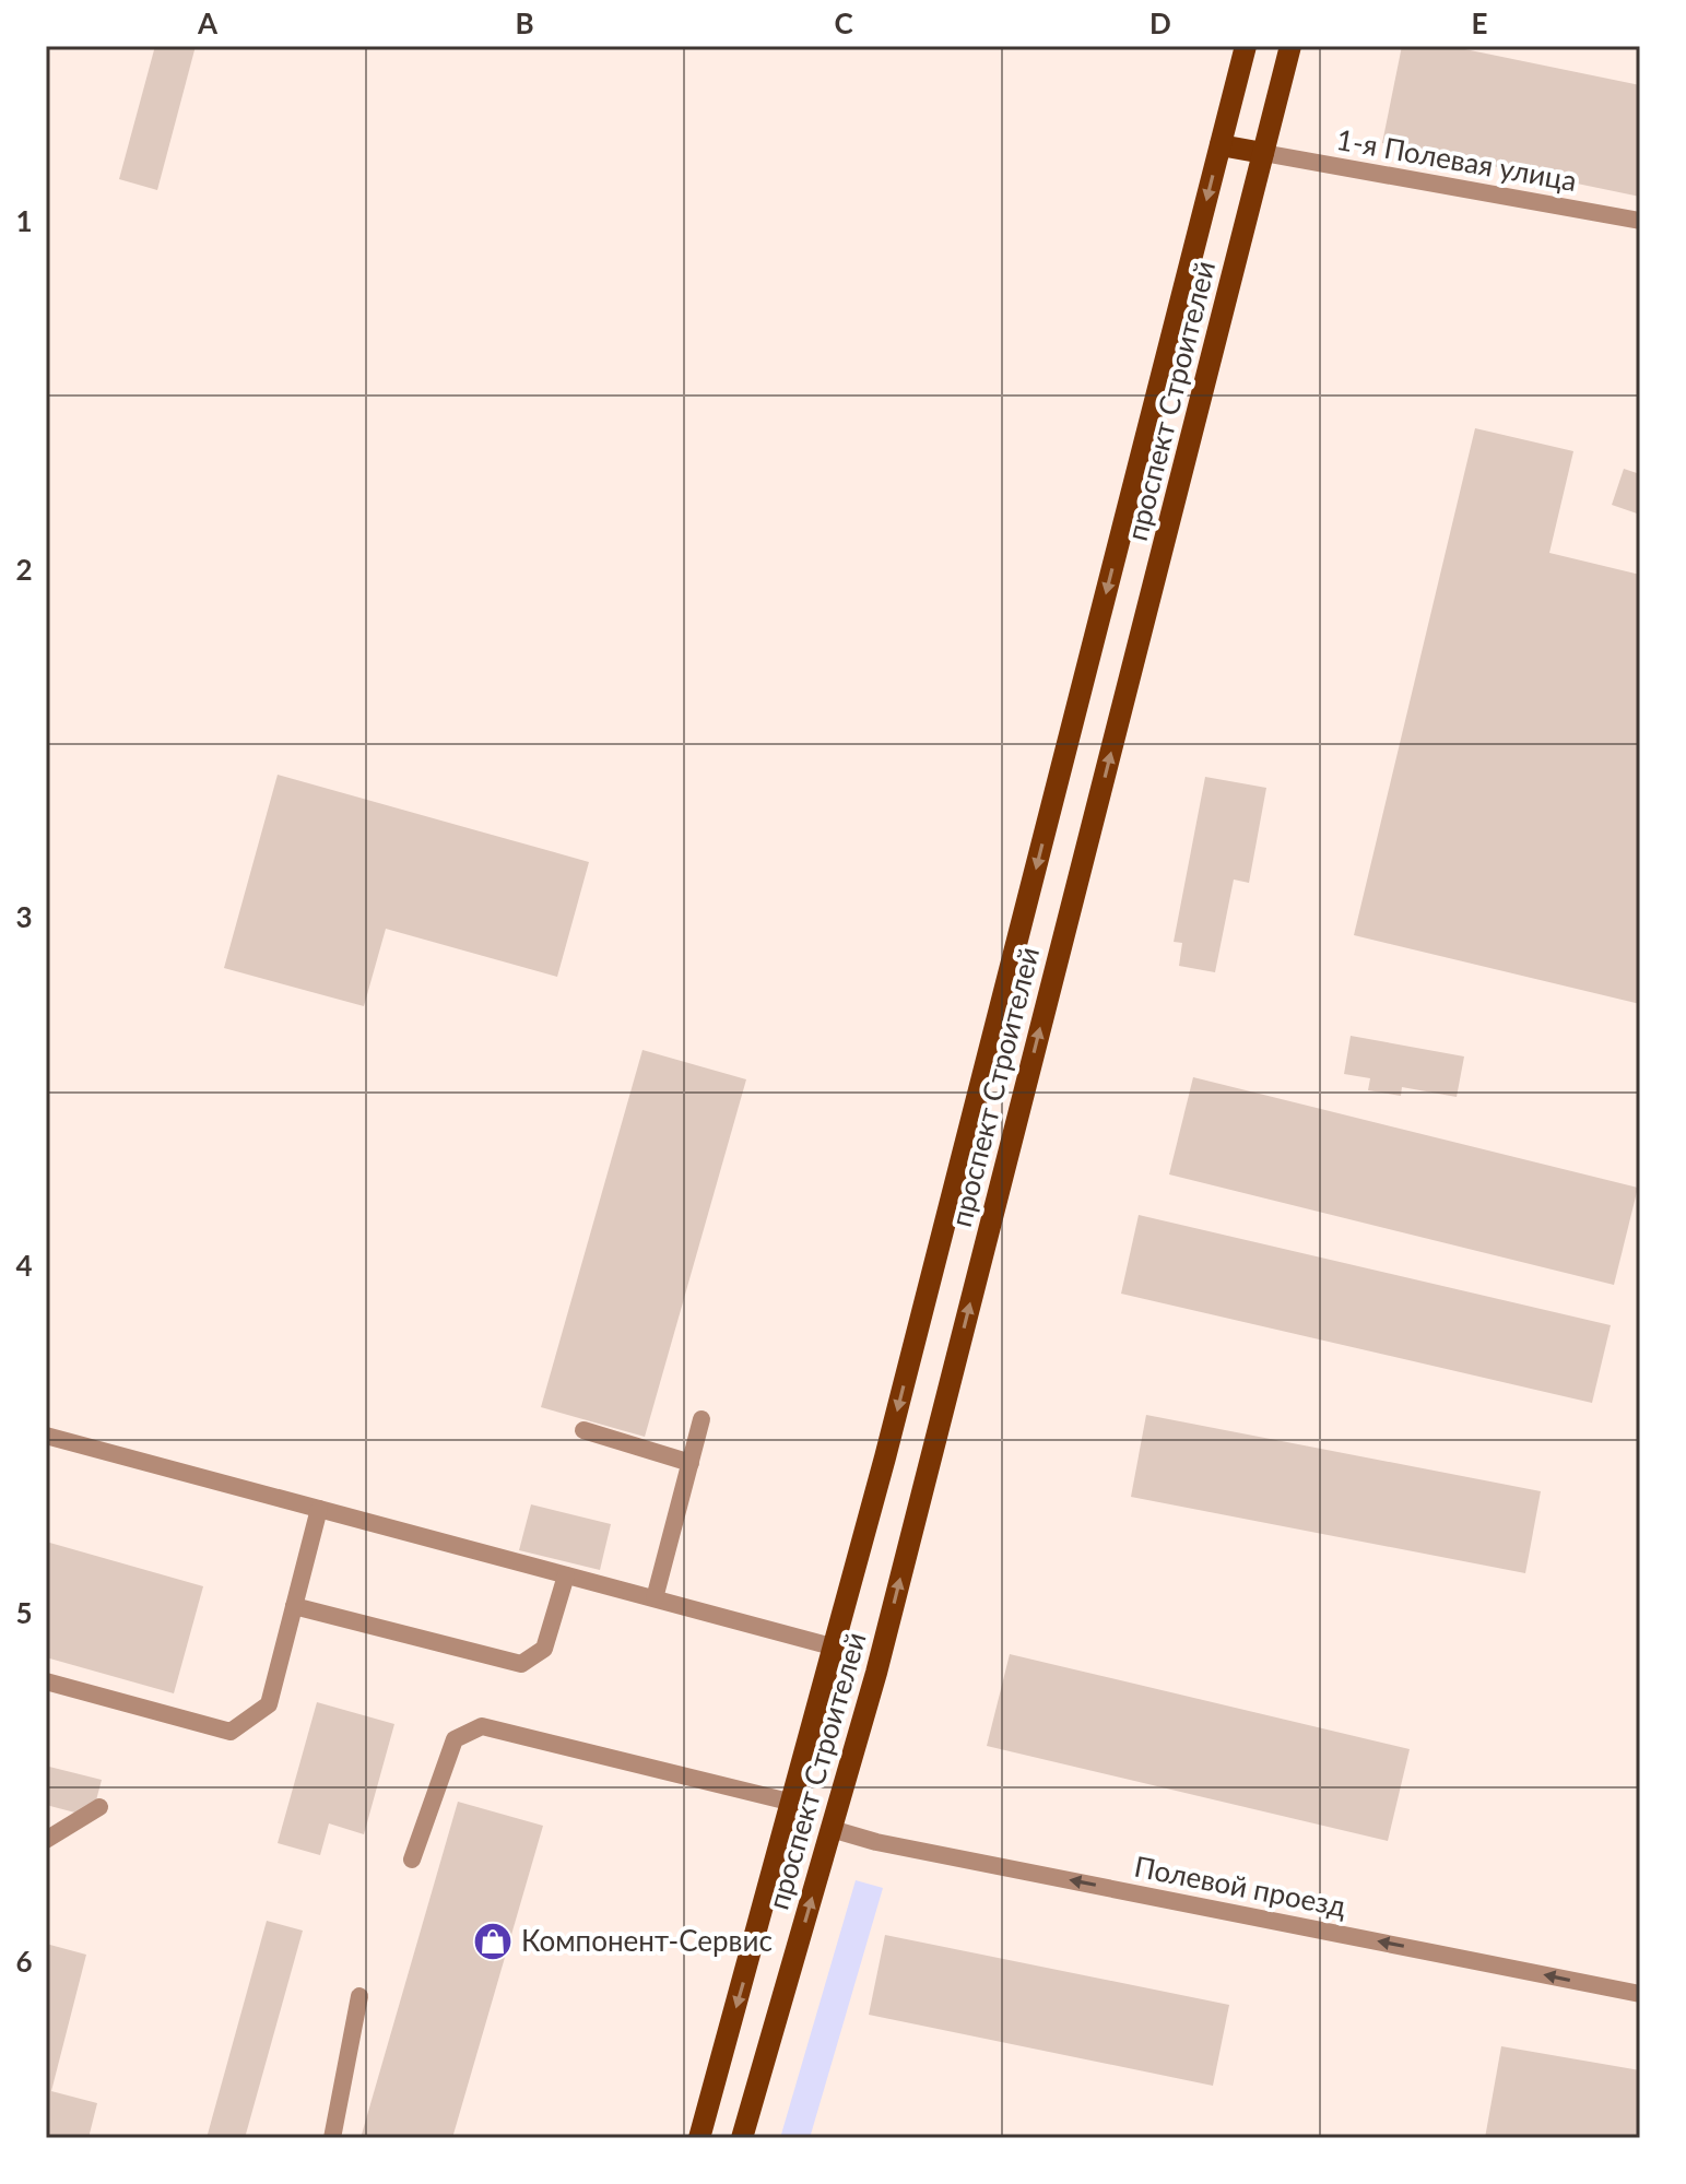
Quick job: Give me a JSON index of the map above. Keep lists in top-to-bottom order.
{
  "streets": {
    "main road": ["проспект Строителей"],
    "street": ["1-я Полевая улица", "Полевой проезд"]
  },
  "crossings": [
    ["1-я Полевая улица", "проспект Строителей"],
    ["проспект Строителей", "Полевой проезд"]
  ],
  "one_way": ["Полевой проезд"],
  "places": {
    "shop": ["Компонент-Сервис"]
  },
  "grid": {
    "columns": [
      "A",
      "B",
      "C",
      "D",
      "E"
    ],
    "rows": [
      "1",
      "2",
      "3",
      "4",
      "5",
      "6"
    ]
  }
}
